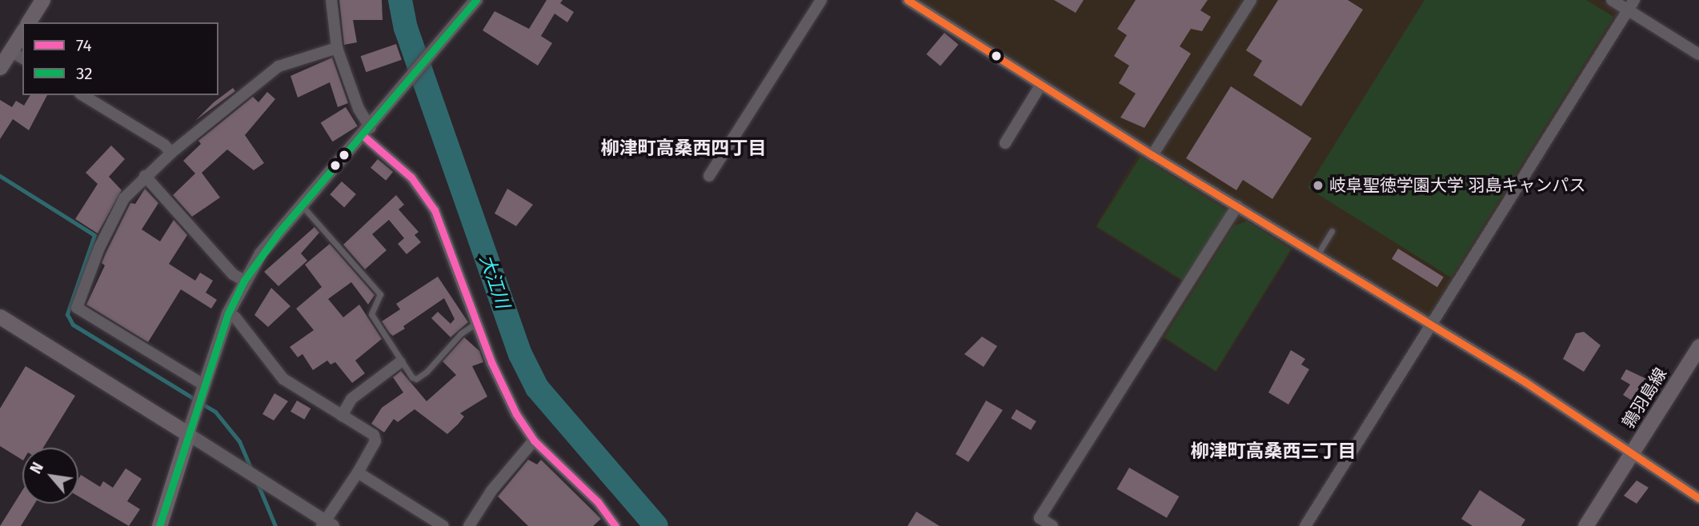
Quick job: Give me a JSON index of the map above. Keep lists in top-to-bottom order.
{
  "streets": {
    "main road": ["鶉羽島線"]
  },
  "districts": ["柳津町高桑西四丁目", "柳津町高桑西三丁目"],
  "water": ["大江川"],
  "places": ["岐阜聖徳学園大学 羽島キャンパス"],
  "lines": ["transit line 32", "transit line 74"],
  "legend": ["74", "32"],
  "north": "top left"
}
